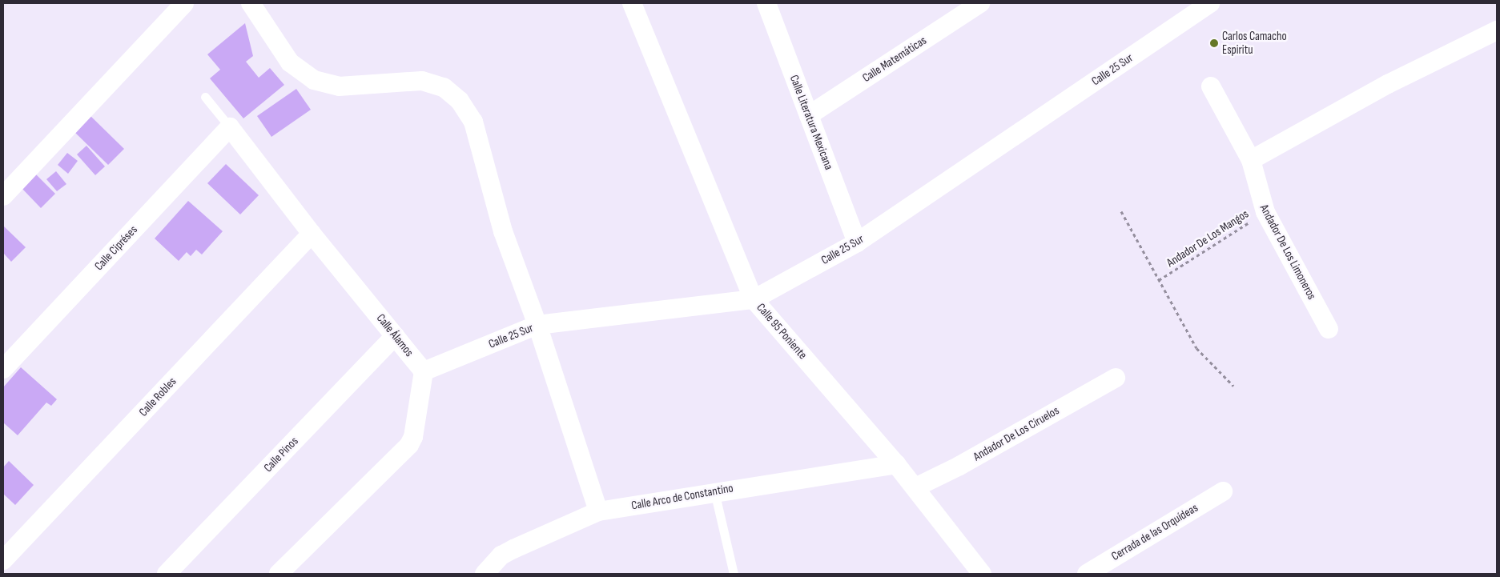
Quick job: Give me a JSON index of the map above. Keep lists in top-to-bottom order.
{
  "streets": {
    "street": [
      "Calle Matemáticas",
      "Calle 25 Sur",
      "Calle Literatura Mexicana",
      "Calle Cipréses",
      "Andador De Los Limoneros",
      "Calle 95 Poniente",
      "Calle Álamos",
      "Calle Robles",
      "Andador De Los Ciruelos",
      "Calle Pinos",
      "Calle Arco de Constantino",
      "Cerrada de las Orquídeas"
    ],
    "path": ["Andador De Los Mangos"]
  },
  "crossings": [
    ["Calle Matemáticas", "Calle Literatura Mexicana"],
    ["Calle 25 Sur", "Calle Literatura Mexicana"],
    ["Calle 25 Sur", "Calle 95 Poniente"],
    ["Calle 25 Sur", "Calle Álamos"],
    ["Andador De Los Mangos", "Andador De Los Limoneros"],
    ["Calle Cipréses", "Calle Álamos"],
    ["Calle 95 Poniente", "Andador De Los Ciruelos"],
    ["Calle 95 Poniente", "Calle Arco de Constantino"],
    ["Calle Álamos", "Calle Robles"],
    ["Calle Álamos", "Calle Pinos"]
  ],
  "places": ["Carlos Camacho Espiritu"]
}
